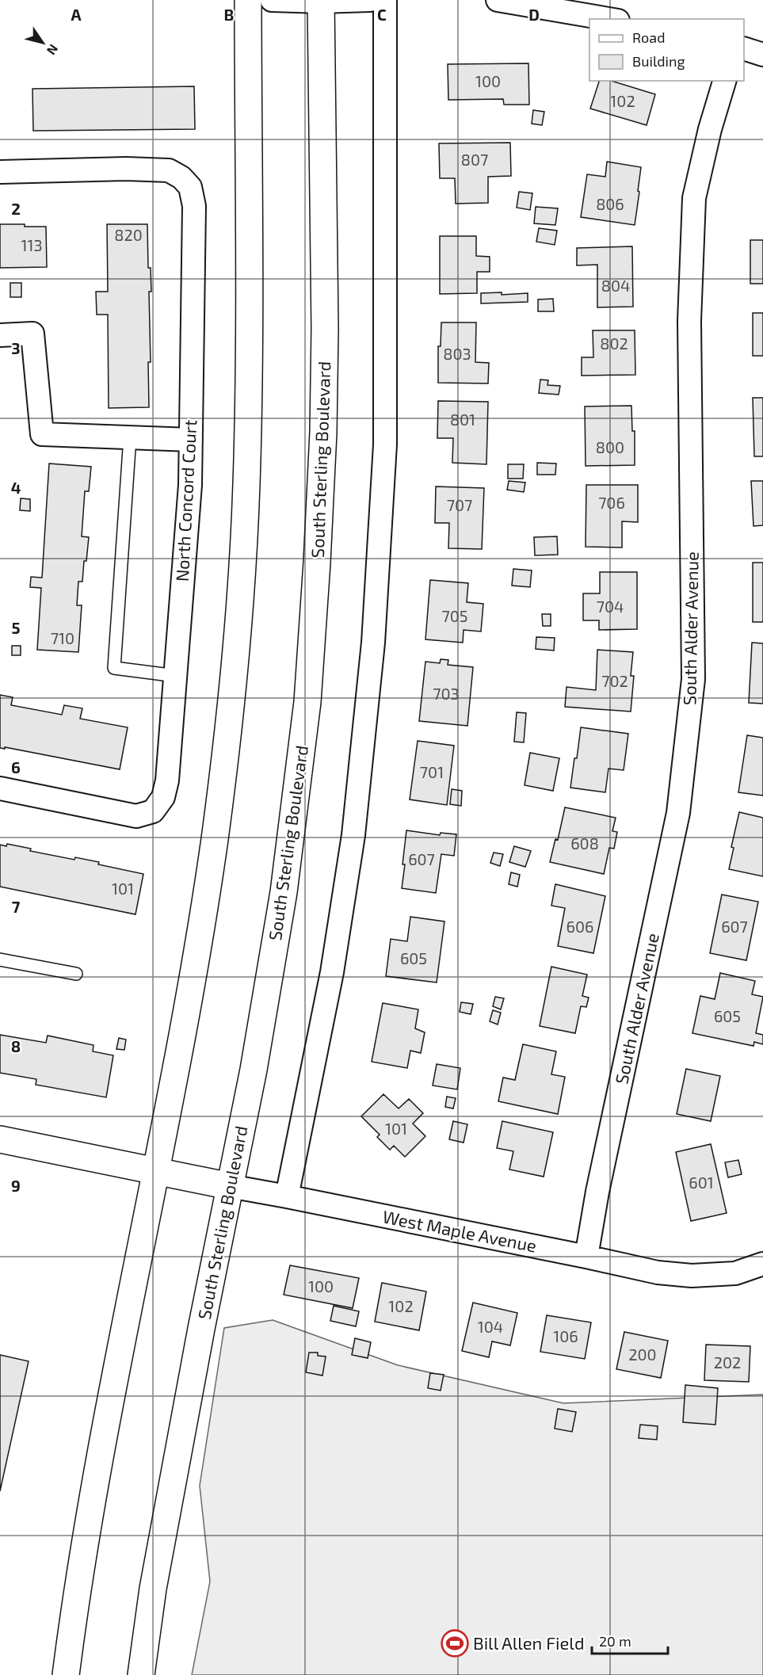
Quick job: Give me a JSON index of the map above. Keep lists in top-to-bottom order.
{
  "streets": {
    "main road": ["South Sterling Boulevard", "West Maple Avenue"],
    "street": ["North Concord Court", "South Alder Avenue"]
  },
  "crossings": [
    ["South Sterling Boulevard", "West Maple Avenue"],
    ["South Alder Avenue", "West Maple Avenue"]
  ],
  "places": {
    "sports": ["Bill Allen Field"]
  },
  "house_numbers": [
    "100",
    "102",
    "807",
    "806",
    "820",
    "113",
    "804",
    "802",
    "803",
    "801",
    "800",
    "706",
    "707",
    "704",
    "705",
    "710",
    "702",
    "703",
    "701",
    "608",
    "607",
    "101",
    "606",
    "607",
    "605",
    "605",
    "101",
    "601",
    "100",
    "102",
    "104",
    "106",
    "200",
    "202"
  ],
  "legend": ["Road", "Building"],
  "scale_bar": "20 m",
  "north": "bottom right",
  "grid": {
    "columns": [
      "A",
      "B",
      "C",
      "D"
    ],
    "rows": [
      "2",
      "3",
      "4",
      "5",
      "6",
      "7",
      "8",
      "9"
    ]
  }
}
